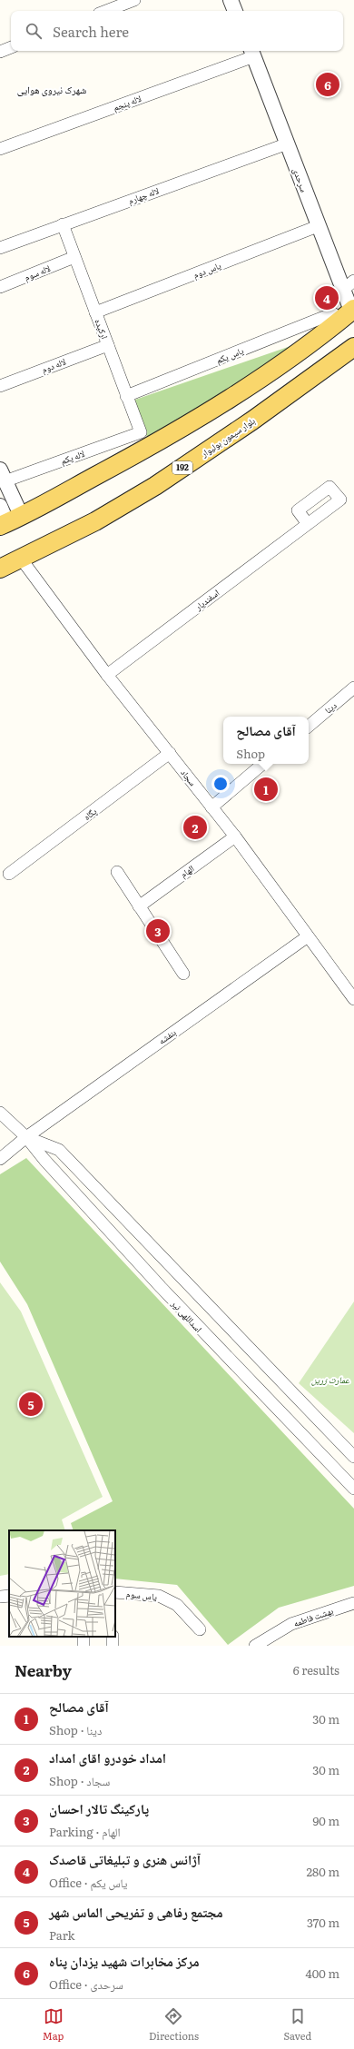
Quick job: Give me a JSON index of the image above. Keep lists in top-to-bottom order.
{
  "streets": {
    "main road": ["بلوار سیمون بولیوار", "192"],
    "street": [
      "لاله پنجم",
      "سرحدی",
      "لاله چهارم",
      "یاس دوم",
      "لاله سوم",
      "ارکیده",
      "یاس یکم",
      "لاله دوم",
      "لاله یکم",
      "اسفندیار",
      "دینا",
      "سجاد",
      "پگاه",
      "الهام",
      "بنفشه",
      "اسداللهی نیر",
      "یاس سوم",
      "بهشت فاطمه"
    ]
  },
  "crossings": [
    ["لاله پنجم", "سرحدی"],
    ["سرحدی", "لاله چهارم"],
    ["سرحدی", "یاس دوم"],
    ["لاله چهارم", "ارکیده"],
    ["یاس دوم", "ارکیده"],
    ["لاله سوم", "ارکیده"],
    ["ارکیده", "یاس یکم"],
    ["ارکیده", "لاله دوم"],
    ["ارکیده", "لاله یکم"],
    ["بلوار سیمون بولیوار", "سجاد"],
    ["اسفندیار", "سجاد"],
    ["سجاد", "پگاه"],
    ["سجاد", "الهام"],
    ["سجاد", "بنفشه"],
    ["بنفشه", "اسداللهی نیر"]
  ],
  "districts": ["شهرک نیروی هوایی"],
  "parks": ["عمارت زرین"],
  "page": {
    "search": "Search here",
    "pins": [
      "6",
      "4",
      "1",
      "2",
      "3",
      "5"
    ],
    "popup": ["آقای مصالح", "Shop"],
    "heading": ["Nearby", "6 results"],
    "list": [
      {
        "mark": "1",
        "name": "آقای مصالح",
        "note": "Shop · دینا",
        "value": "30 m"
      },
      {
        "mark": "2",
        "name": "امداد خودرو اقای امداد",
        "note": "Shop · سجاد",
        "value": "30 m"
      },
      {
        "mark": "3",
        "name": "پارکینگ تالار احسان",
        "note": "Parking · الهام",
        "value": "90 m"
      },
      {
        "mark": "4",
        "name": "آژانس هنری و تبلیغاتی قاصدک",
        "note": "Office · یاس یکم",
        "value": "280 m"
      },
      {
        "mark": "5",
        "name": "مجتمع رفاهی و تفریحی الماس شهر",
        "note": "Park",
        "value": "370 m"
      },
      {
        "mark": "6",
        "name": "مرکز مخابرات شهید یزدان پناه",
        "note": "Office · سرحدی",
        "value": "400 m"
      }
    ],
    "nav": ["Map", "Directions", "Saved"]
  }
}
